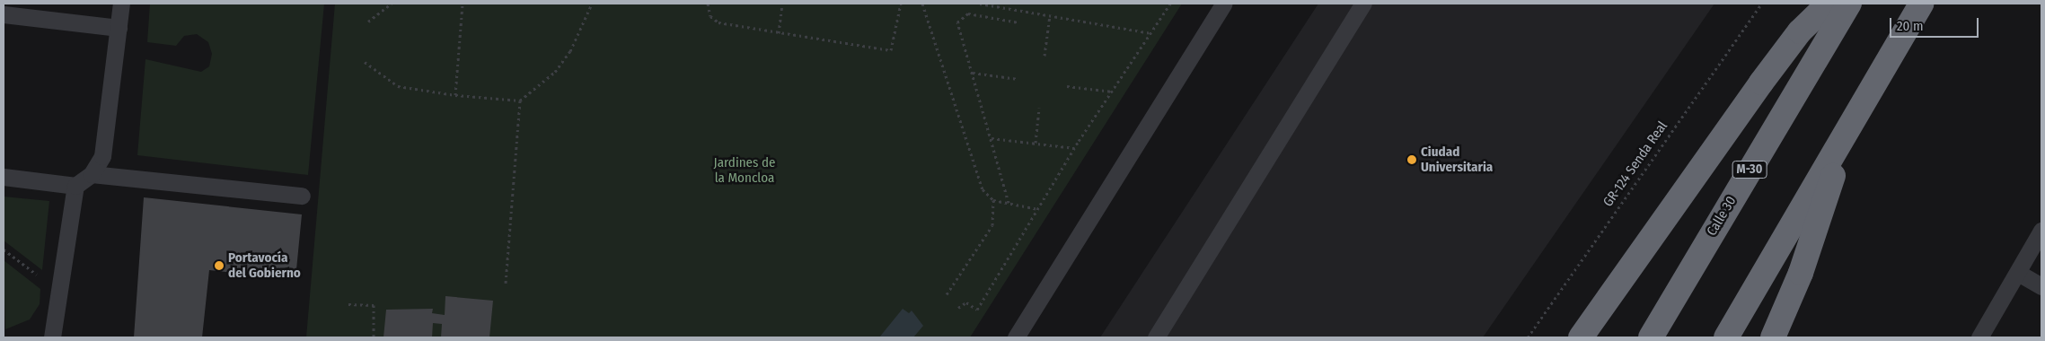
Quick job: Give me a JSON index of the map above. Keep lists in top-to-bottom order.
{
  "streets": {
    "highway": ["M-30", "Calle 30"],
    "path": ["GR-124 Senda Real"]
  },
  "parks": ["Jardines de la Moncloa"],
  "places": ["Ciudad Universitaria", "Portavocía del Gobierno"],
  "scale_bar": "20 m"
}
